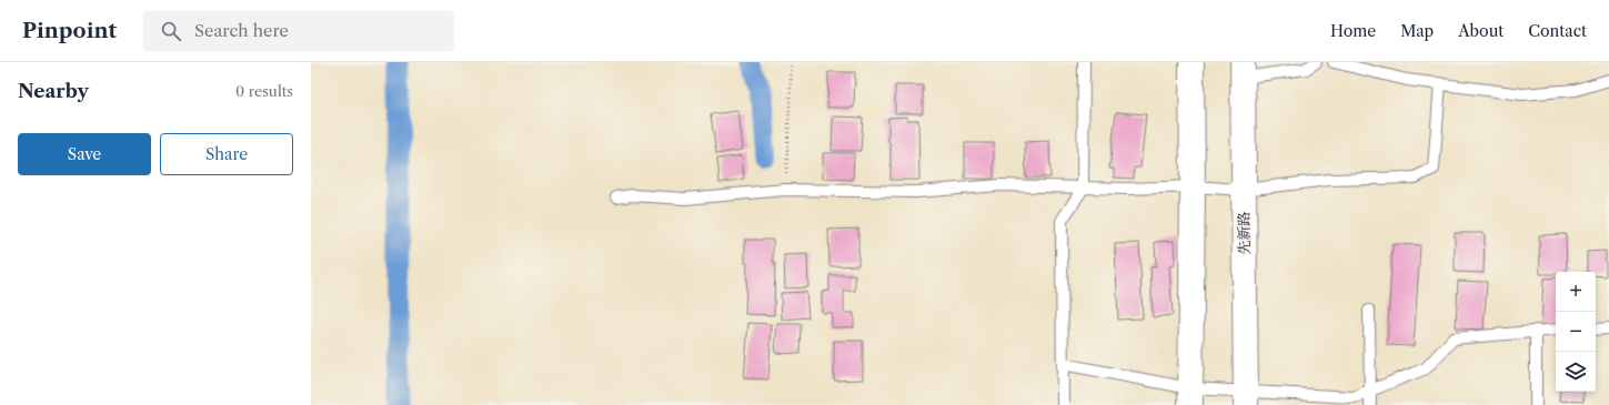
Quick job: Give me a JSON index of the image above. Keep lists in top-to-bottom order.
{
  "streets": {
    "main road": ["先新路"]
  },
  "page": {
    "header": "Pinpoint",
    "search": "Search here",
    "nav": [
      "Home",
      "Map",
      "About",
      "Contact"
    ],
    "heading": ["Nearby", "0 results"],
    "buttons": ["Save", "Share"],
    "map_buttons": ["+", "−"]
  }
}
